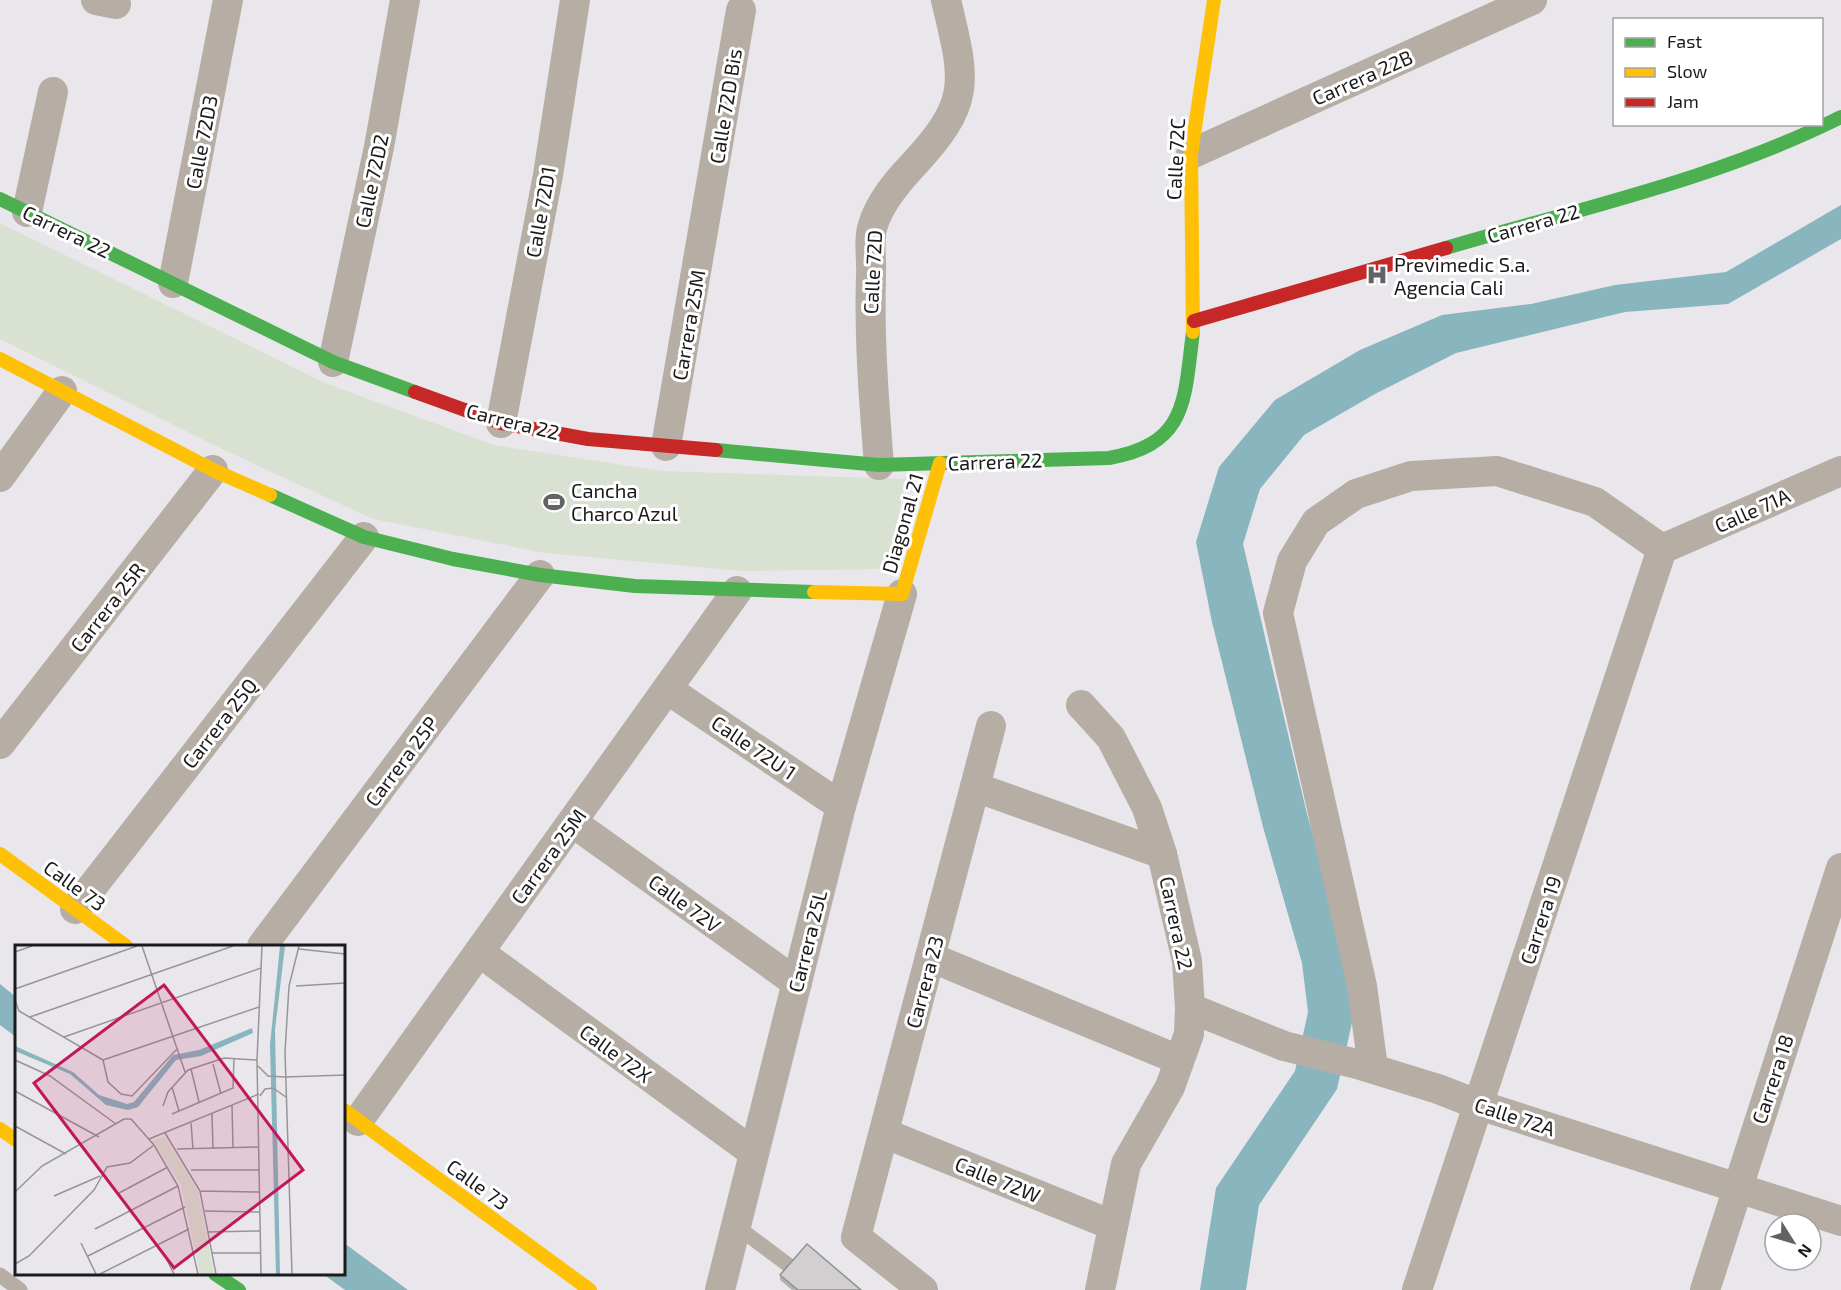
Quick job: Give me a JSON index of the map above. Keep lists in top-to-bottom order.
{
  "streets": {
    "street": [
      "Carrera 22B",
      "Calle 72D Bis",
      "Calle 72D3",
      "Calle 72C",
      "Calle 72D2",
      "Calle 72D1",
      "Carrera 22",
      "Calle 72D",
      "Carrera 25M",
      "Calle 71A",
      "Diagonal 21",
      "Carrera 25R",
      "Carrera 25Q",
      "Calle 72U 1",
      "Carrera 25P",
      "Calle 73",
      "Calle 72V",
      "Carrera 19",
      "Carrera 25L",
      "Carrera 23",
      "Calle 72X",
      "Carrera 18",
      "Calle 72A",
      "Calle 72W"
    ]
  },
  "crossings": [
    ["Carrera 22B", "Calle 72C"],
    ["Calle 72D Bis", "Carrera 25M"],
    ["Calle 72D3", "Carrera 22"],
    ["Calle 72C", "Carrera 22"],
    ["Calle 72D2", "Carrera 22"],
    ["Calle 72D1", "Carrera 22"],
    ["Carrera 22", "Calle 72D"],
    ["Carrera 22", "Carrera 25M"],
    ["Carrera 22", "Diagonal 21"],
    ["Carrera 22", "Calle 72A"],
    ["Carrera 22", "Calle 72W"],
    ["Carrera 25M", "Calle 72U 1"],
    ["Carrera 25M", "Calle 73"],
    ["Carrera 25M", "Calle 72V"],
    ["Carrera 25M", "Calle 72X"],
    ["Calle 71A", "Carrera 19"],
    ["Diagonal 21", "Carrera 25L"],
    ["Carrera 25Q", "Calle 73"],
    ["Calle 72U 1", "Carrera 25L"],
    ["Calle 72V", "Carrera 25L"],
    ["Carrera 19", "Calle 72A"],
    ["Carrera 25L", "Calle 72X"],
    ["Carrera 23", "Calle 72W"],
    ["Carrera 18", "Calle 72A"]
  ],
  "places": {
    "hospital": ["Previmedic S.a. Agencia Cali"],
    "sports": ["Cancha Charco Azul"]
  },
  "legend": ["Fast", "Slow", "Jam"],
  "north": "bottom right"
}
